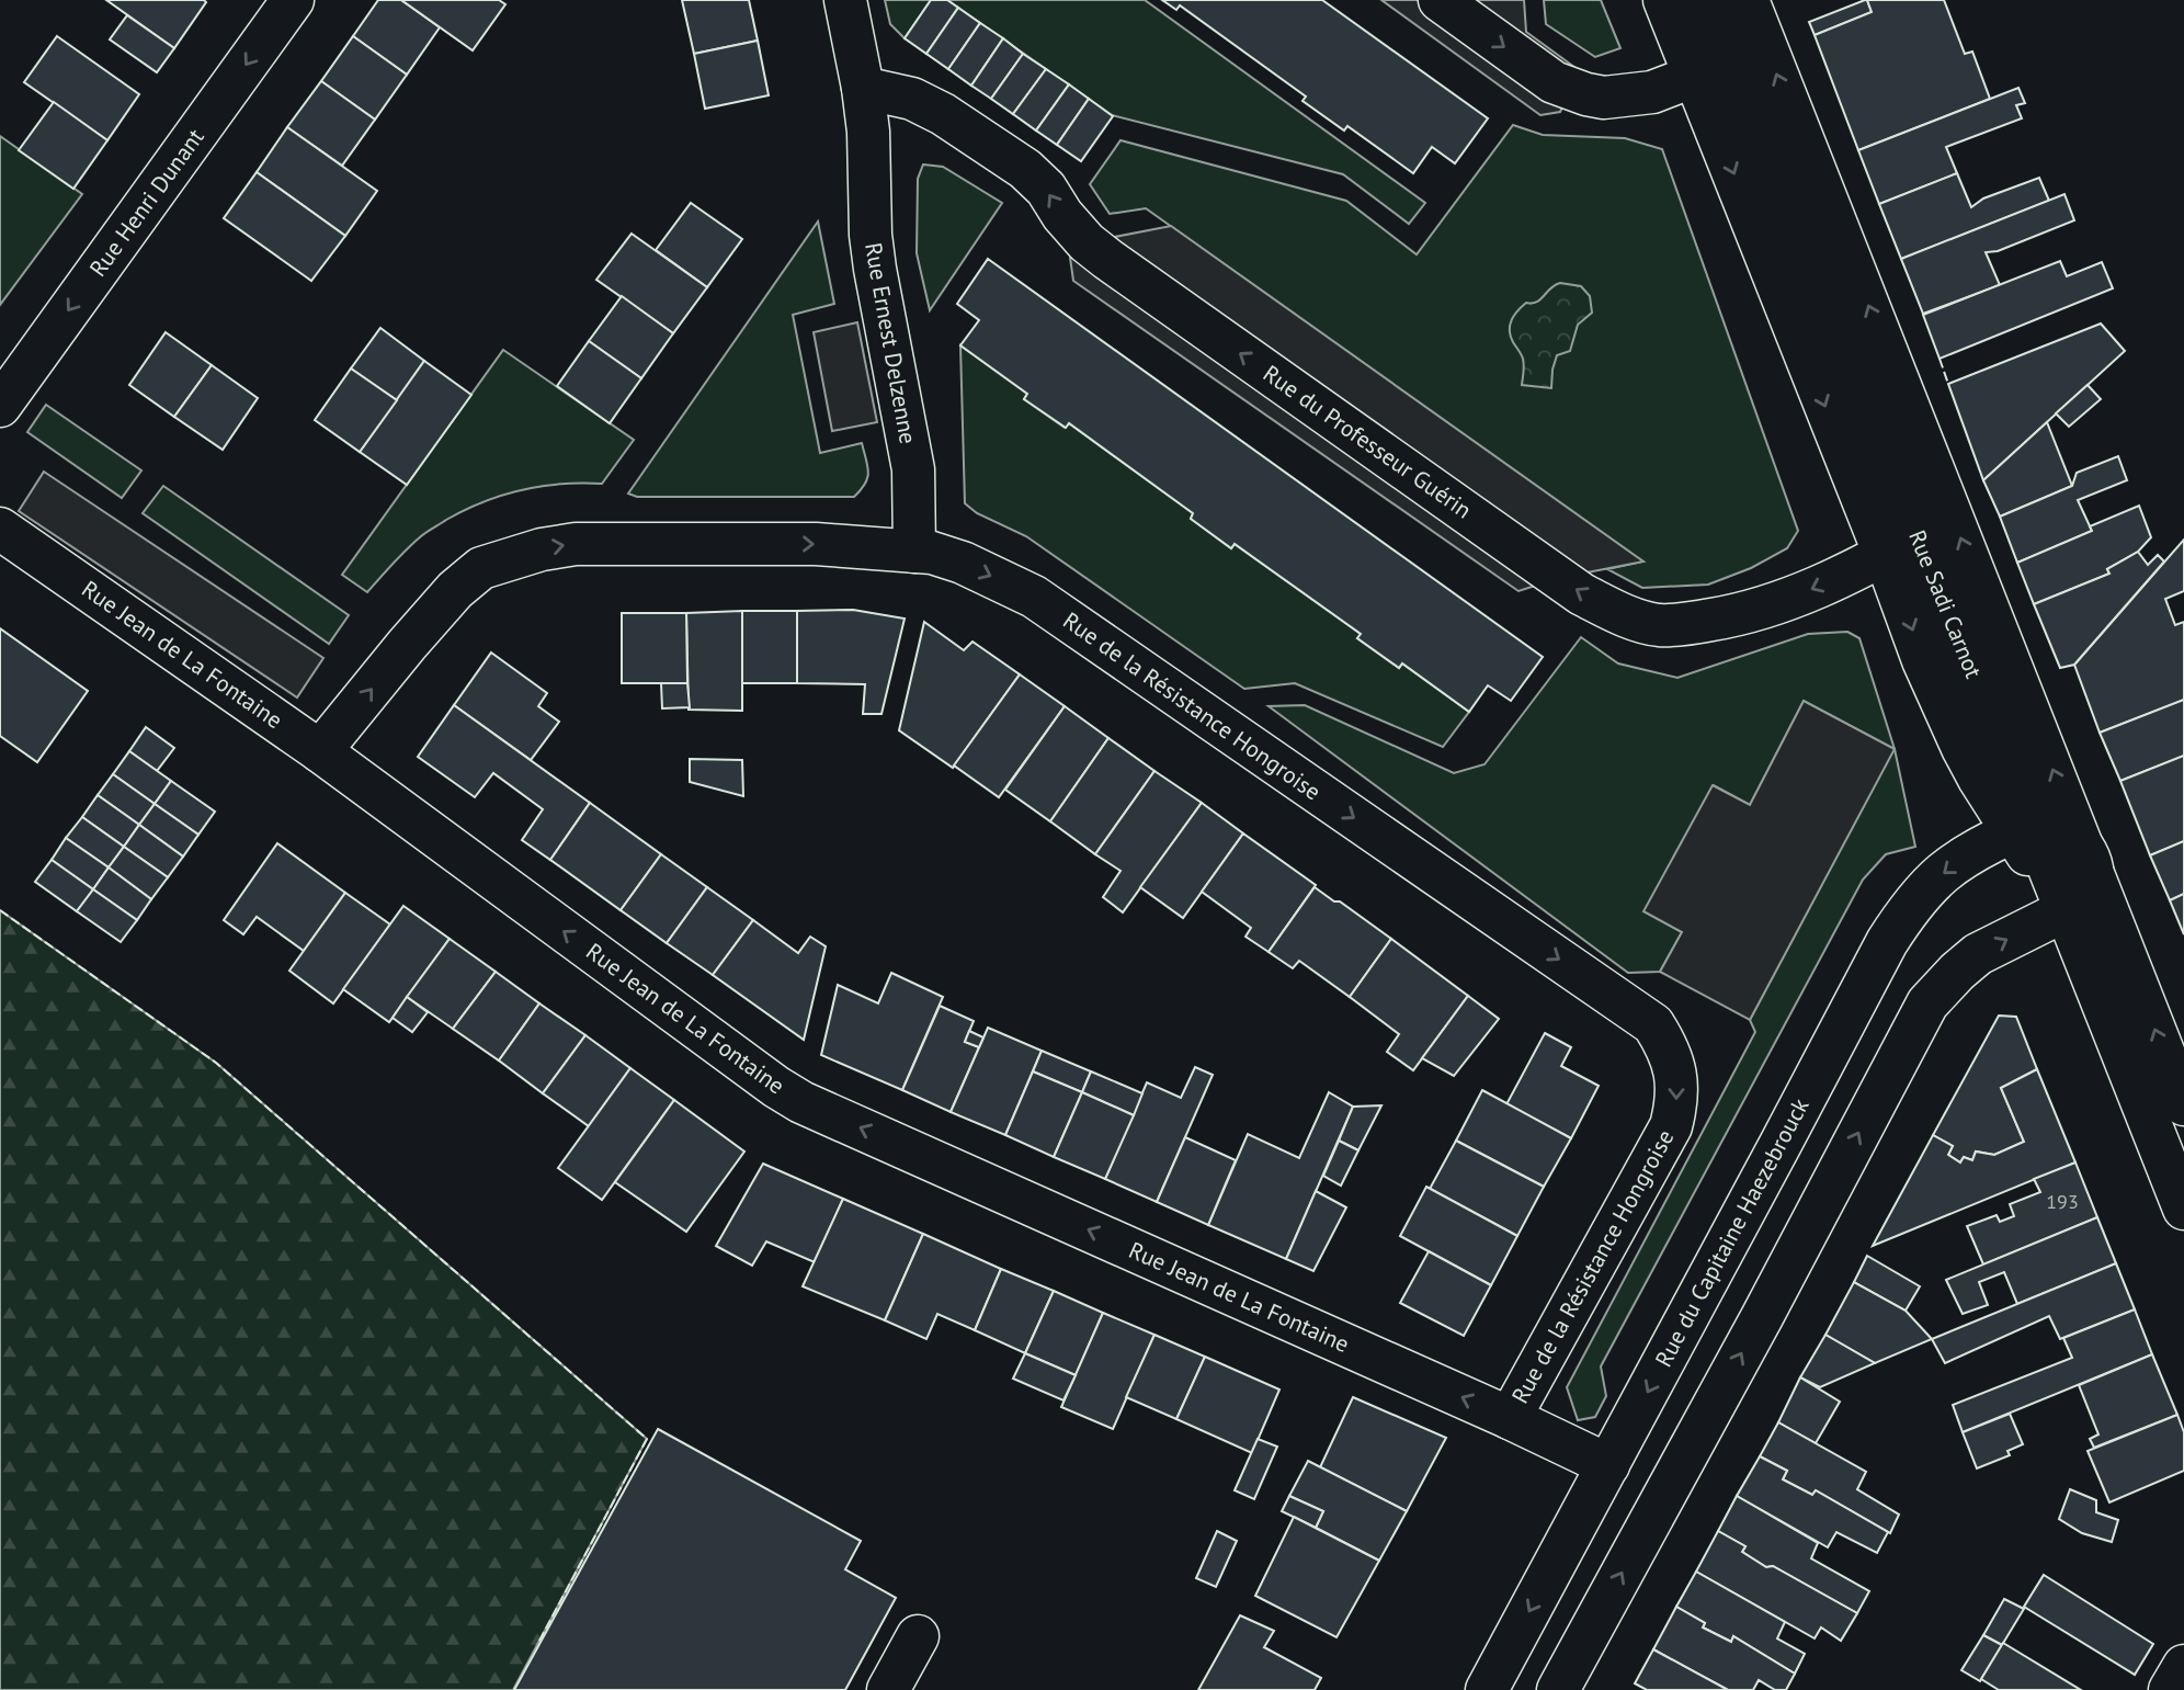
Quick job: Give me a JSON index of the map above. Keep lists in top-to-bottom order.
{
  "streets": {
    "street": [
      "Rue Henri Dunant",
      "Rue Ernest Delzenne",
      "Rue du Professeur Guérin",
      "Rue Sadi Carnot",
      "Rue Jean de La Fontaine",
      "Rue de la Résistance Hongroise",
      "Rue du Capitaine Haezebrouck"
    ]
  },
  "crossings": [
    ["Rue Ernest Delzenne", "Rue du Professeur Guérin"],
    ["Rue Ernest Delzenne", "Rue de la Résistance Hongroise"],
    ["Rue du Professeur Guérin", "Rue Sadi Carnot"],
    ["Rue Sadi Carnot", "Rue du Capitaine Haezebrouck"],
    ["Rue Jean de La Fontaine", "Rue de la Résistance Hongroise"],
    ["Rue Jean de La Fontaine", "Rue du Capitaine Haezebrouck"]
  ],
  "one_way": ["Rue Henri Dunant", "Rue du Professeur Guérin", "Rue Jean de La Fontaine"],
  "house_numbers": ["193"]
}
